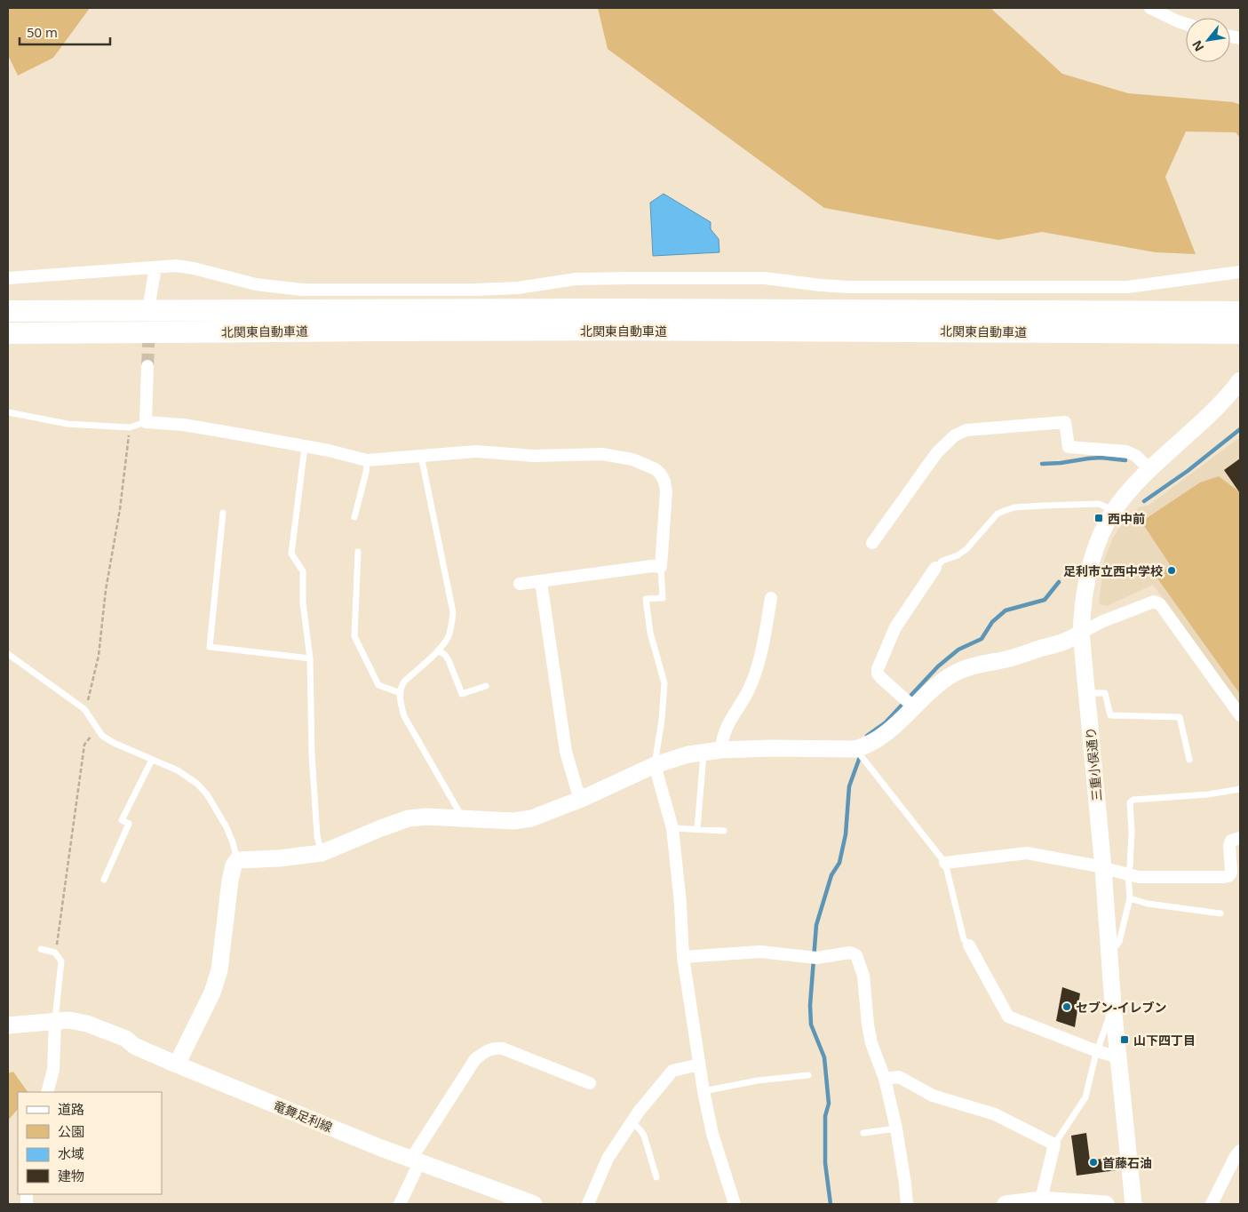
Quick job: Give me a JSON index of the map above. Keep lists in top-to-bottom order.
{
  "streets": {
    "highway": ["北関東自動車道"],
    "street": ["三重小俣通り", "竜舞足利線"]
  },
  "places": {
    "transit": ["西中前", "山下四丁目"],
    "other": ["足利市立西中学校", "セブン-イレブン", "首藤石油"]
  },
  "legend": [
    "道路",
    "公園",
    "水域",
    "建物"
  ],
  "scale_bar": "50 m",
  "north": "bottom left"
}
